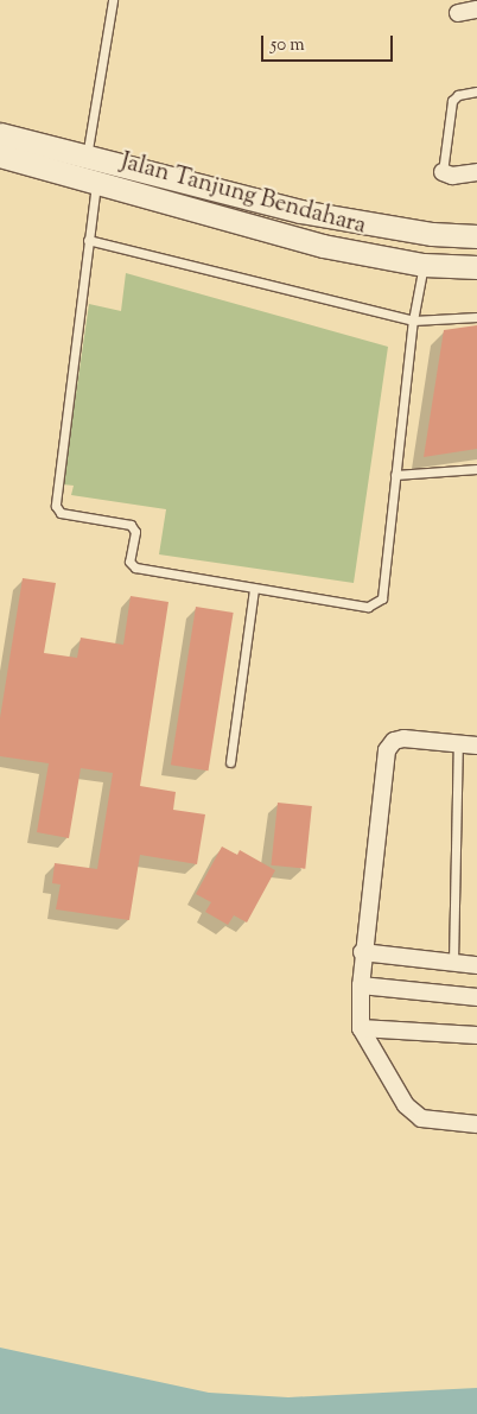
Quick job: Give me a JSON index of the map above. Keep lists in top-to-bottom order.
{
  "streets": {
    "main road": ["Jalan Tanjung Bendahara"]
  },
  "scale_bar": "50 m"
}
